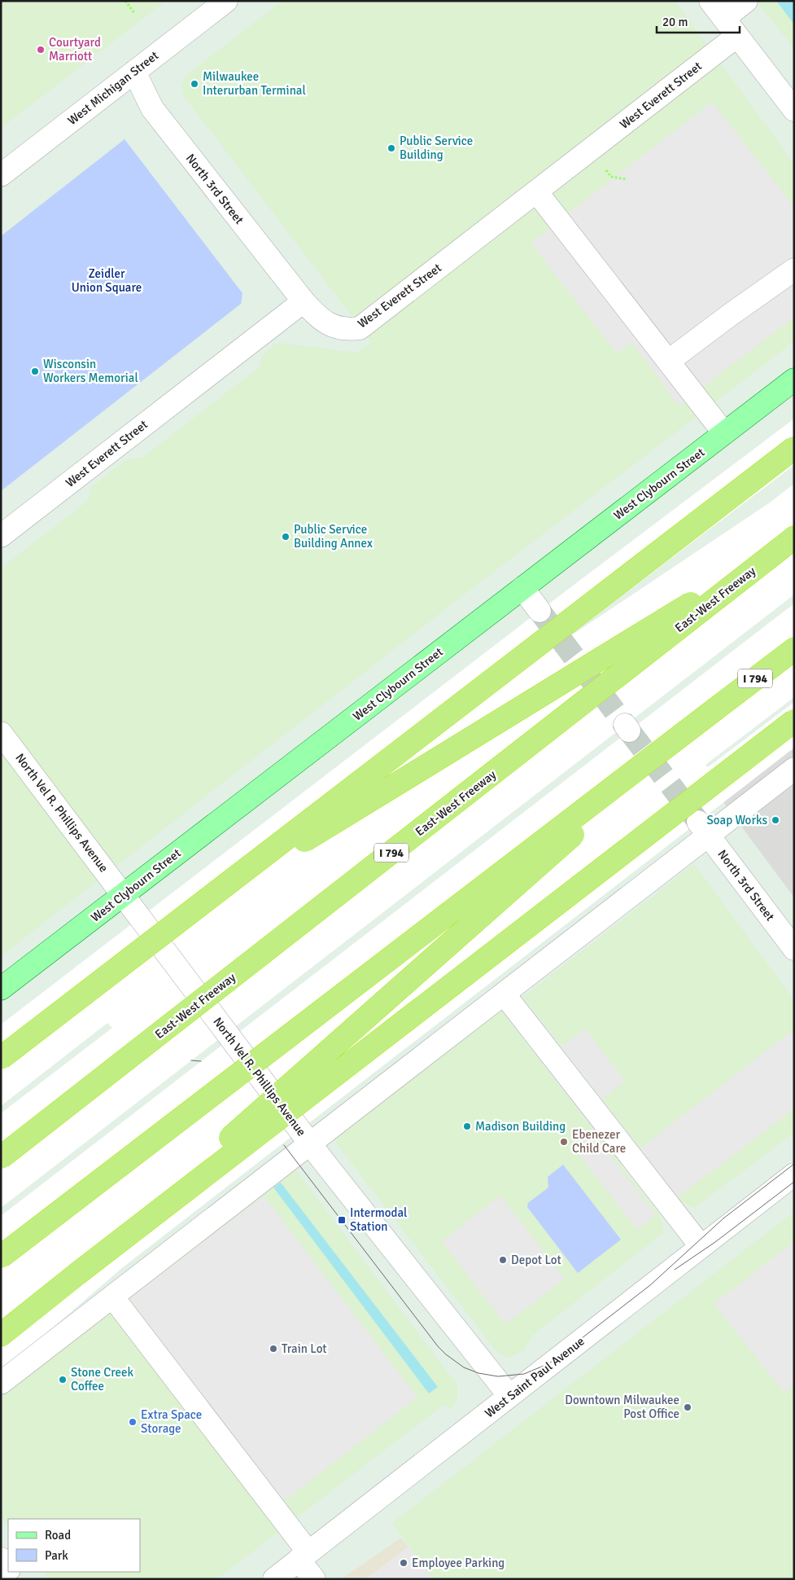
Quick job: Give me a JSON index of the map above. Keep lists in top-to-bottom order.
{
  "streets": {
    "highway": ["East-West Freeway", "I 794"],
    "main road": ["West Clybourn Street"],
    "street": [
      "West Michigan Street",
      "West Everett Street",
      "North 3rd Street",
      "North Vel R. Phillips Avenue",
      "West Saint Paul Avenue"
    ]
  },
  "crossings": [
    ["West Michigan Street", "North 3rd Street"],
    ["West Everett Street", "North 3rd Street"],
    ["West Clybourn Street", "North Vel R. Phillips Avenue"],
    ["North Vel R. Phillips Avenue", "West Saint Paul Avenue"]
  ],
  "parks": ["Zeidler Union Square"],
  "places": {
    "other": [
      "Courtyard Marriott",
      "Milwaukee Interurban Terminal",
      "Public Service Building",
      "Wisconsin Workers Memorial",
      "Public Service Building Annex",
      "Soap Works",
      "Madison Building",
      "Ebenezer Child Care",
      "Depot Lot",
      "Train Lot",
      "Stone Creek Coffee",
      "Downtown Milwaukee Post Office",
      "Extra Space Storage",
      "Employee Parking"
    ],
    "transit": ["Intermodal Station"]
  },
  "legend": ["Road", "Park"],
  "scale_bar": "20 m"
}
